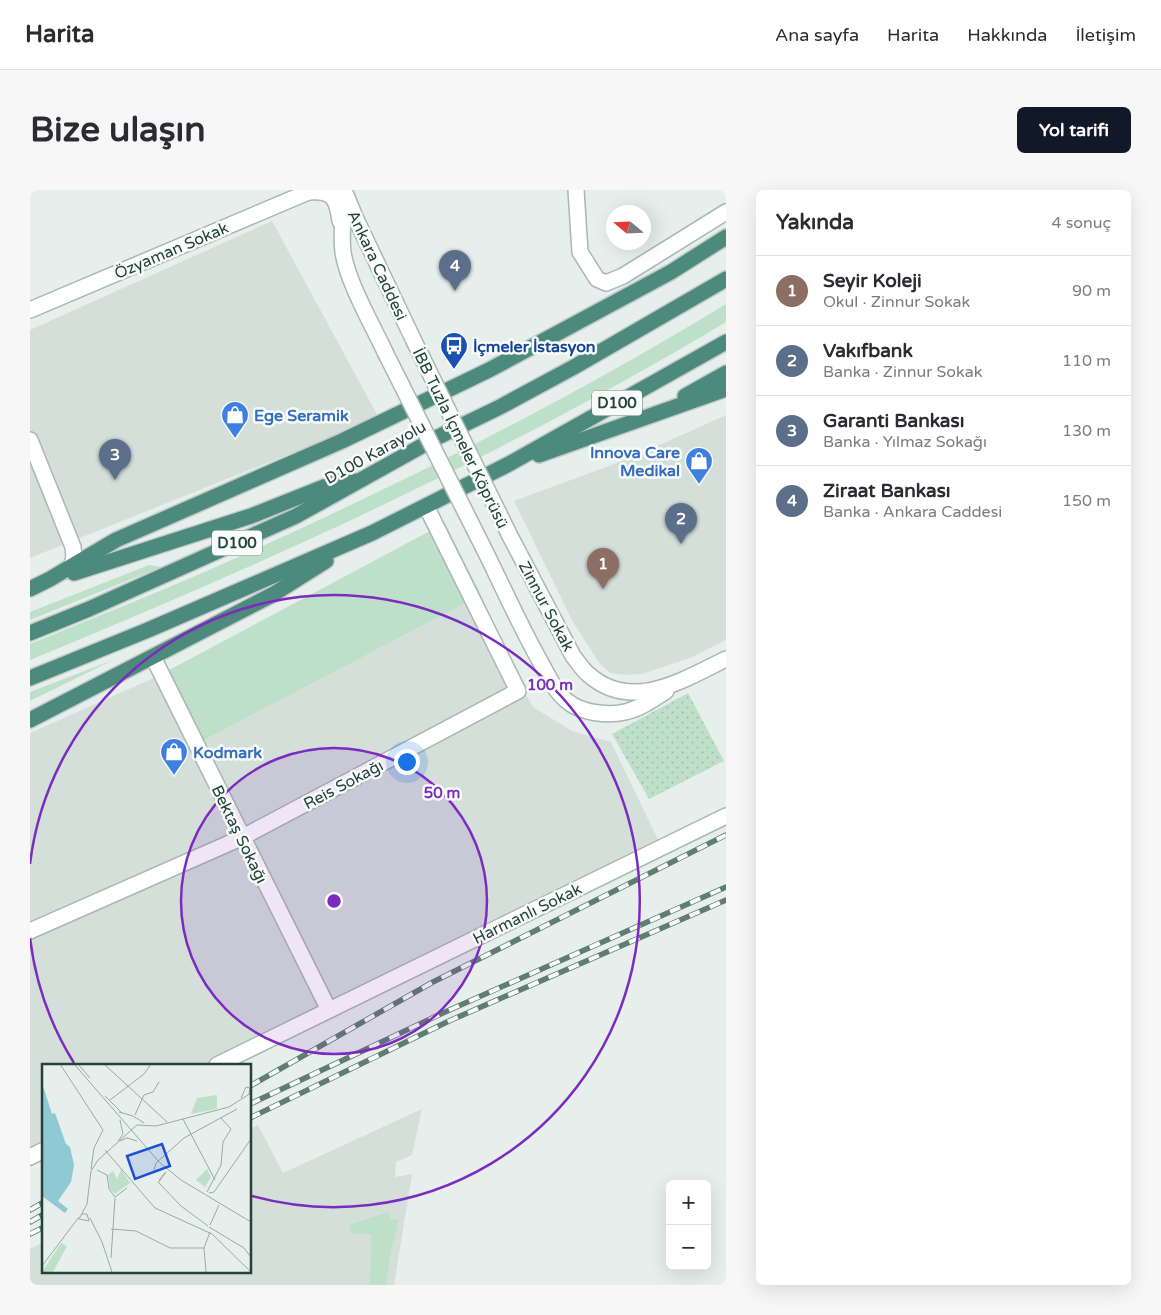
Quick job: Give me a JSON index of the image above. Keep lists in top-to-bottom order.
{
  "streets": {
    "highway": ["D100", "D100 Karayolu"],
    "street": [
      "Özyaman Sokak",
      "Ankara Caddesi",
      "İBB Tuzla İçmeler Köprüsü",
      "Zinnur Sokak",
      "Reis Sokağı",
      "Bektaş Sokağı",
      "Harmanlı Sokak"
    ]
  },
  "crossings": [
    ["Ankara Caddesi", "İBB Tuzla İçmeler Köprüsü"],
    ["D100", "Reis Sokağı"],
    ["İBB Tuzla İçmeler Köprüsü", "Zinnur Sokak"],
    ["Reis Sokağı", "Bektaş Sokağı"],
    ["Bektaş Sokağı", "Harmanlı Sokak"]
  ],
  "places": {
    "bus stop": ["İçmeler İstasyon"],
    "shop": ["Ege Seramik", "Innova Care Medikal", "Kodmark"]
  },
  "north": "left",
  "page": {
    "header": "Harita",
    "nav": [
      "Ana sayfa",
      "Harita",
      "Hakkında",
      "İletişim"
    ],
    "buttons": "Yol tarifi",
    "title": "Bize ulaşın",
    "heading": ["Yakında", "4 sonuç"],
    "pins": [
      "4",
      "3",
      "2",
      "1"
    ],
    "list": [
      {
        "mark": "1",
        "name": "Seyir Koleji",
        "note": "Okul · Zinnur Sokak",
        "value": "90 m"
      },
      {
        "mark": "2",
        "name": "Vakıfbank",
        "note": "Banka · Zinnur Sokak",
        "value": "110 m"
      },
      {
        "mark": "3",
        "name": "Garanti Bankası",
        "note": "Banka · Yılmaz Sokağı",
        "value": "130 m"
      },
      {
        "mark": "4",
        "name": "Ziraat Bankası",
        "note": "Banka · Ankara Caddesi",
        "value": "150 m"
      }
    ],
    "map_buttons": ["+", "−"]
  },
  "rings": ["100 m", "50 m"]
}
